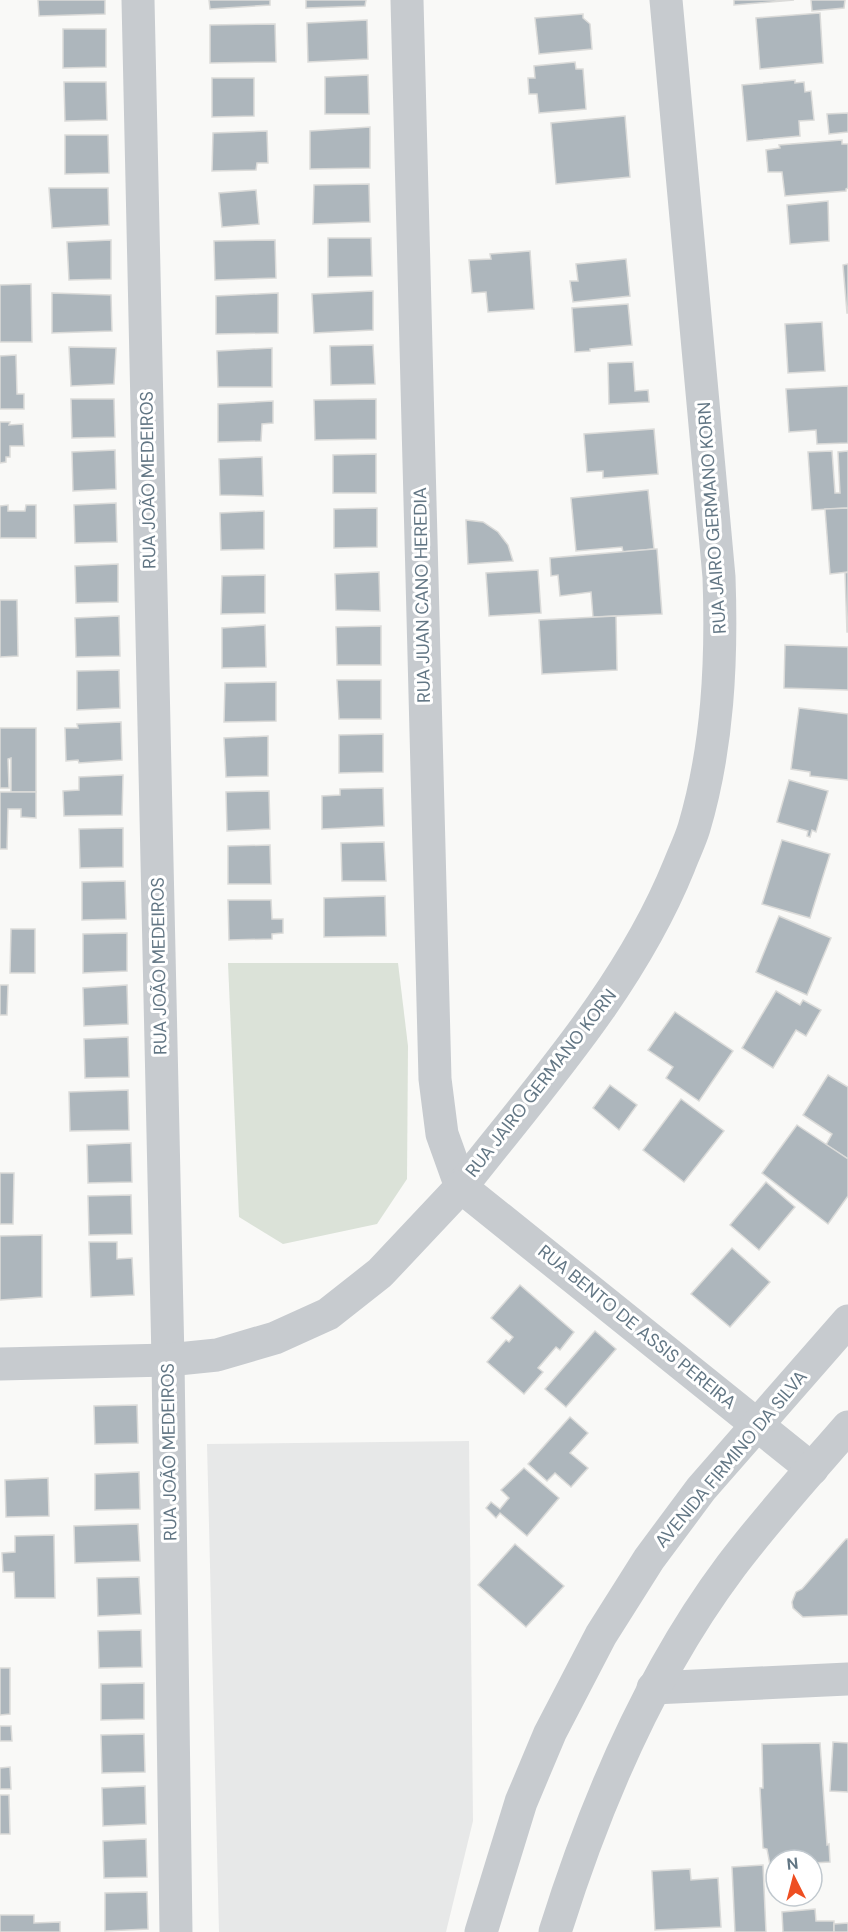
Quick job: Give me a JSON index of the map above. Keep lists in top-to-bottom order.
{
  "streets": {
    "street": [
      "RUA JOÃO MEDEIROS",
      "RUA JAIRO GERMANO KORN",
      "RUA JUAN CANO HEREDIA",
      "RUA BENTO DE ASSIS PEREIRA",
      "AVENIDA FIRMINO DA SILVA"
    ]
  },
  "crossings": [
    ["RUA JOÃO MEDEIROS", "RUA JAIRO GERMANO KORN"],
    ["RUA JAIRO GERMANO KORN", "RUA JUAN CANO HEREDIA"],
    ["RUA JAIRO GERMANO KORN", "RUA BENTO DE ASSIS PEREIRA"],
    ["RUA JUAN CANO HEREDIA", "RUA BENTO DE ASSIS PEREIRA"],
    ["RUA BENTO DE ASSIS PEREIRA", "AVENIDA FIRMINO DA SILVA"]
  ],
  "north": "top"
}
